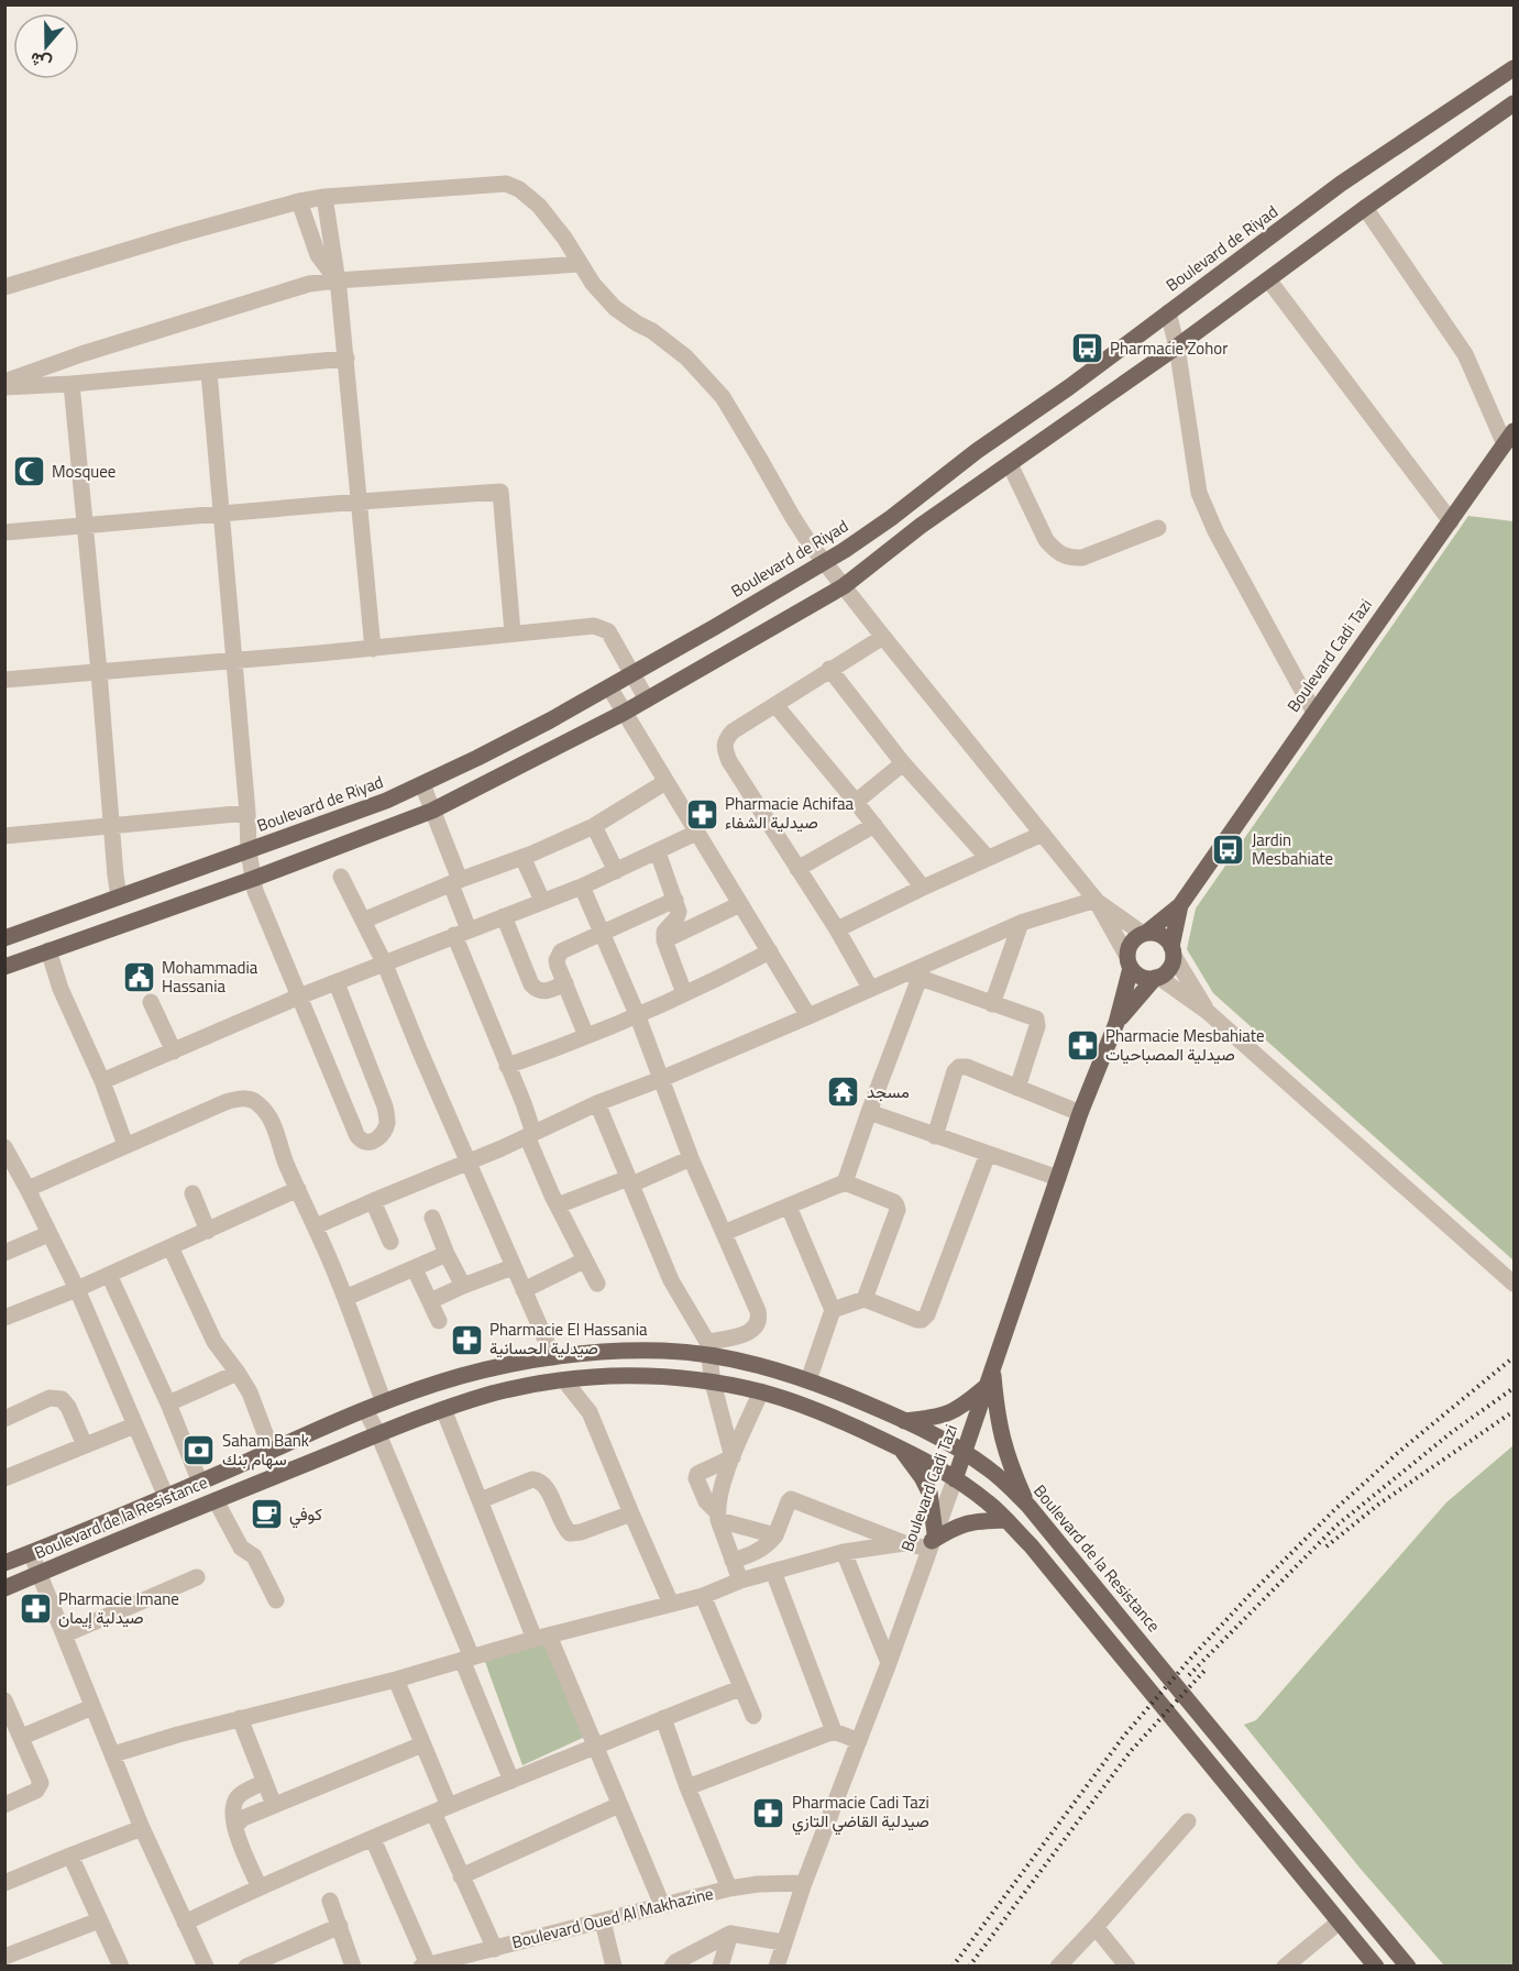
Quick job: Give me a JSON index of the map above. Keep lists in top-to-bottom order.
{
  "streets": {
    "main road": ["Boulevard de Riyad", "Boulevard Cadi Tazi", "Boulevard de la Resistance"],
    "street": ["Boulevard Oued Al Makhazine"]
  },
  "crossings": [
    ["Boulevard Cadi Tazi", "Boulevard de la Resistance"],
    ["Boulevard Cadi Tazi", "Boulevard Oued Al Makhazine"]
  ],
  "places": {
    "bus stop": ["Pharmacie Zohor", "Jardin Mesbahiate"],
    "mosque": ["Mosquee"],
    "pharmacy": [
      "Pharmacie Achifaa صيدلية الشفاء",
      "Pharmacie Mesbahiate صيدلية المصباحيات",
      "Pharmacie El Hassania صيدلية الحسانية",
      "Pharmacie Imane صيدلية إيمان",
      "Pharmacie Cadi Tazi صيدلية القاضي التازي"
    ],
    "public building": ["Mohammadia Hassania"],
    "temple": ["مسجد"],
    "bank": ["Saham Bank سهام بنك"],
    "cafe": ["كوفي"]
  },
  "north": "bottom"
}
